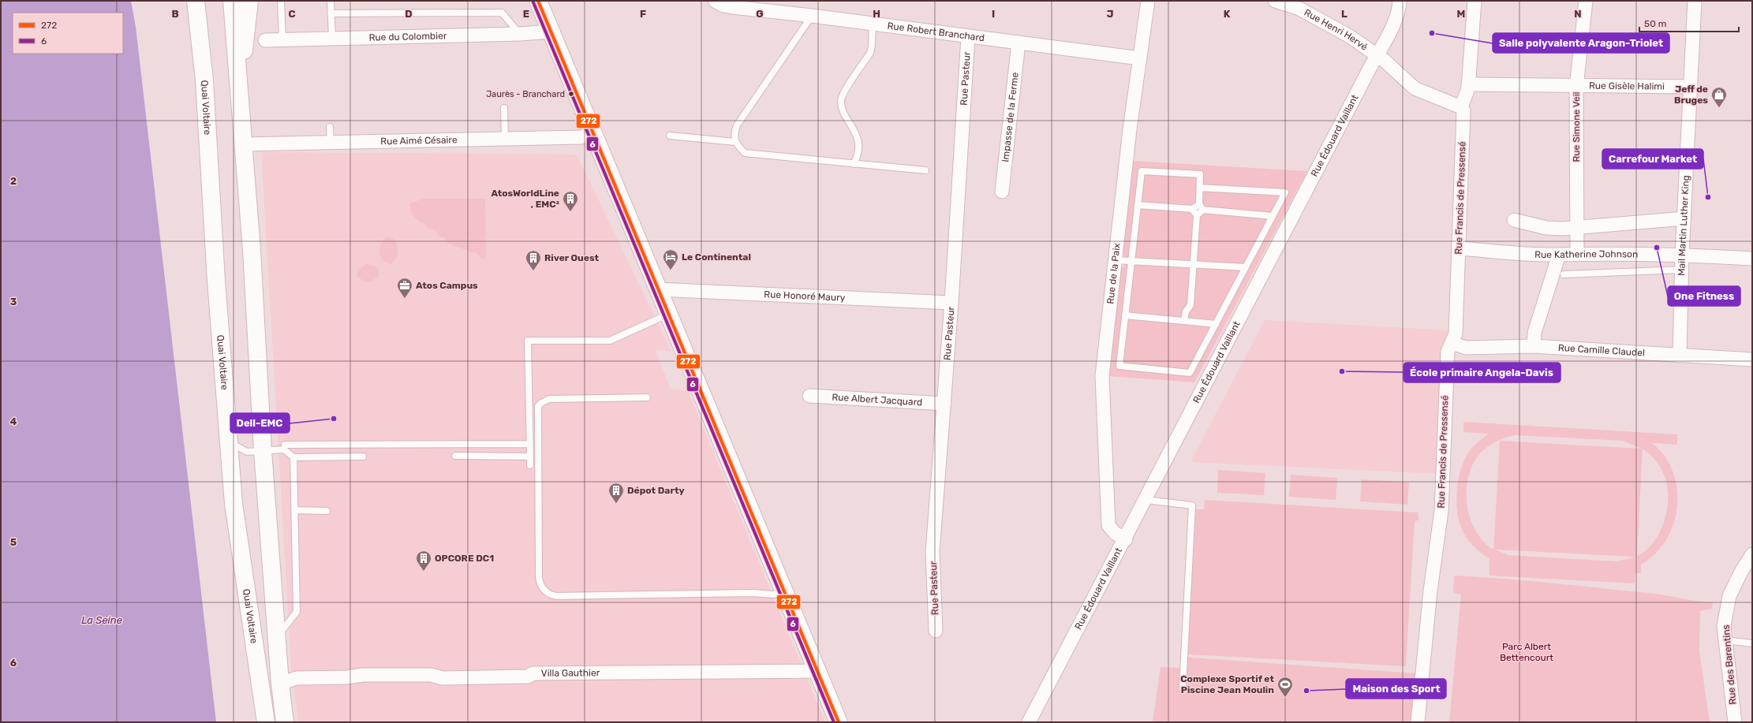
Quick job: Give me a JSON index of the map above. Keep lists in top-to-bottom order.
{
  "streets": {
    "main road": ["Quai Voltaire"],
    "street": [
      "Rue Henri Hervé",
      "Rue Robert Branchard",
      "Rue du Colombier",
      "Rue Pasteur",
      "Rue Gisèle Halimi",
      "Impasse de la Ferme",
      "Rue Simone Veil",
      "Rue Édouard Vaillant",
      "Rue Aimé Césaire",
      "Rue Francis de Pressensé",
      "Mail Martin Luther King",
      "Rue Katherine Johnson",
      "Rue de la Paix",
      "Rue Honoré Maury",
      "Rue Camille Claudel",
      "Rue Albert Jacquard",
      "Rue des Barentins",
      "Villa Gauthier"
    ]
  },
  "crossings": [
    ["Rue Henri Hervé", "Rue Édouard Vaillant"],
    ["Rue Robert Branchard", "Rue Pasteur"],
    ["Rue Robert Branchard", "Impasse de la Ferme"],
    ["Rue Robert Branchard", "Rue de la Paix"],
    ["Rue Pasteur", "Rue Honoré Maury"],
    ["Rue Pasteur", "Rue Albert Jacquard"],
    ["Rue Gisèle Halimi", "Rue Simone Veil"],
    ["Rue Gisèle Halimi", "Rue Francis de Pressensé"],
    ["Rue Gisèle Halimi", "Mail Martin Luther King"],
    ["Quai Voltaire", "Rue Aimé Césaire"],
    ["Quai Voltaire", "Villa Gauthier"],
    ["Rue Simone Veil", "Rue Katherine Johnson"],
    ["Rue Édouard Vaillant", "Rue de la Paix"],
    ["Rue Francis de Pressensé", "Rue Katherine Johnson"],
    ["Rue Francis de Pressensé", "Rue Camille Claudel"],
    ["Mail Martin Luther King", "Rue Katherine Johnson"],
    ["Mail Martin Luther King", "Rue Camille Claudel"]
  ],
  "water": ["La Seine"],
  "parks": ["Parc Albert Bettencourt"],
  "places": {
    "other": [
      "Salle polyvalente Aragon-Triolet",
      "Jaurès - Branchard",
      "Carrefour Market",
      "One Fitness",
      "École primaire Angela-Davis",
      "Dell-EMC",
      "Maison des Sport"
    ],
    "shop": ["Jeff de Bruges"],
    "building": [
      "AtosWorldLine , EMC²",
      "River Ouest",
      "Dépot Darty",
      "OPCORE DC1"
    ],
    "hotel": ["Le Continental"],
    "office": ["Atos Campus"],
    "sports": ["Complexe Sportif et Piscine Jean Moulin"]
  },
  "lines": ["transit line 272", "transit line 6"],
  "legend": ["272", "6"],
  "scale_bar": "50 m",
  "grid": {
    "columns": [
      "B",
      "C",
      "D",
      "E",
      "F",
      "G",
      "H",
      "I",
      "J",
      "K",
      "L",
      "M",
      "N"
    ],
    "rows": [
      "2",
      "3",
      "4",
      "5",
      "6"
    ]
  }
}
